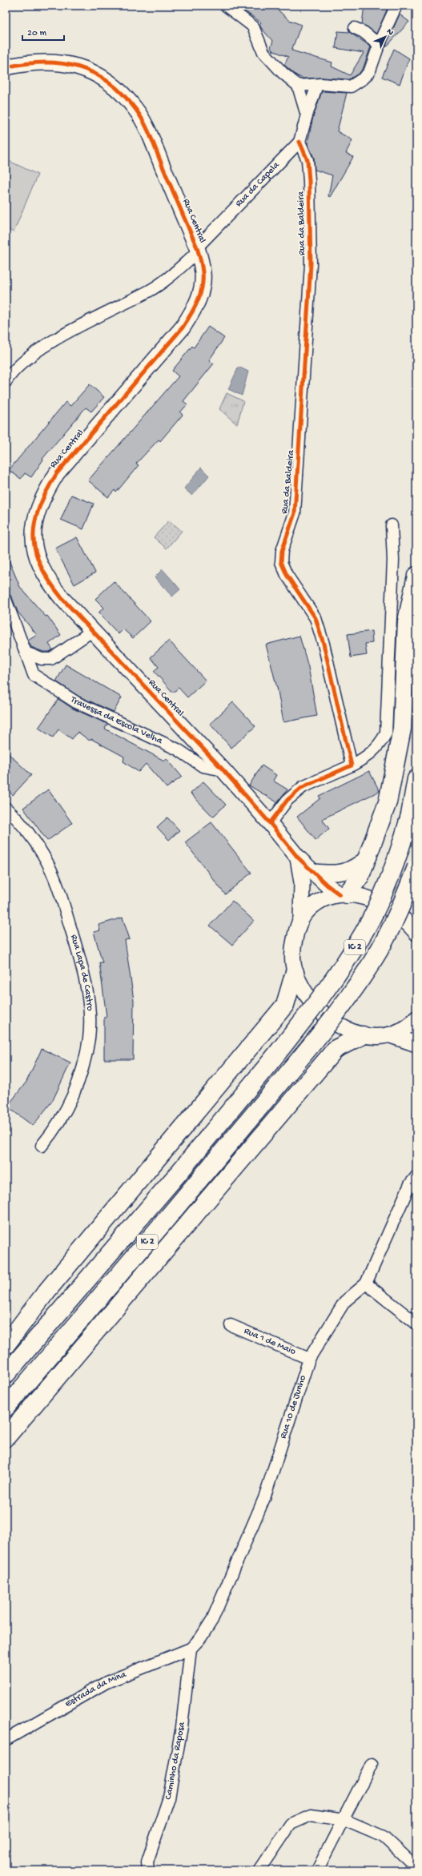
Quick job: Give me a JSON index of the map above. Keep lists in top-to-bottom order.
{
  "streets": {
    "highway": ["IC 2"],
    "street": [
      "Rua da Capela",
      "Rua Central",
      "Rua da Baldeira",
      "Travessa da Escola Velha",
      "Rua Lapa de Castro",
      "Rua 1 de Maio",
      "Rua 10 de Junho",
      "Estrada da Mina",
      "Caminho da Raposa"
    ]
  },
  "crossings": [
    ["Rua da Capela", "Rua Central"],
    ["Rua da Capela", "Rua da Baldeira"],
    ["Rua Central", "Travessa da Escola Velha"],
    ["Rua 1 de Maio", "Rua 10 de Junho"],
    ["Rua 10 de Junho", "Estrada da Mina"],
    ["Rua 10 de Junho", "Caminho da Raposa"],
    ["Estrada da Mina", "Caminho da Raposa"]
  ],
  "scale_bar": "20 m",
  "north": "top right"
}
